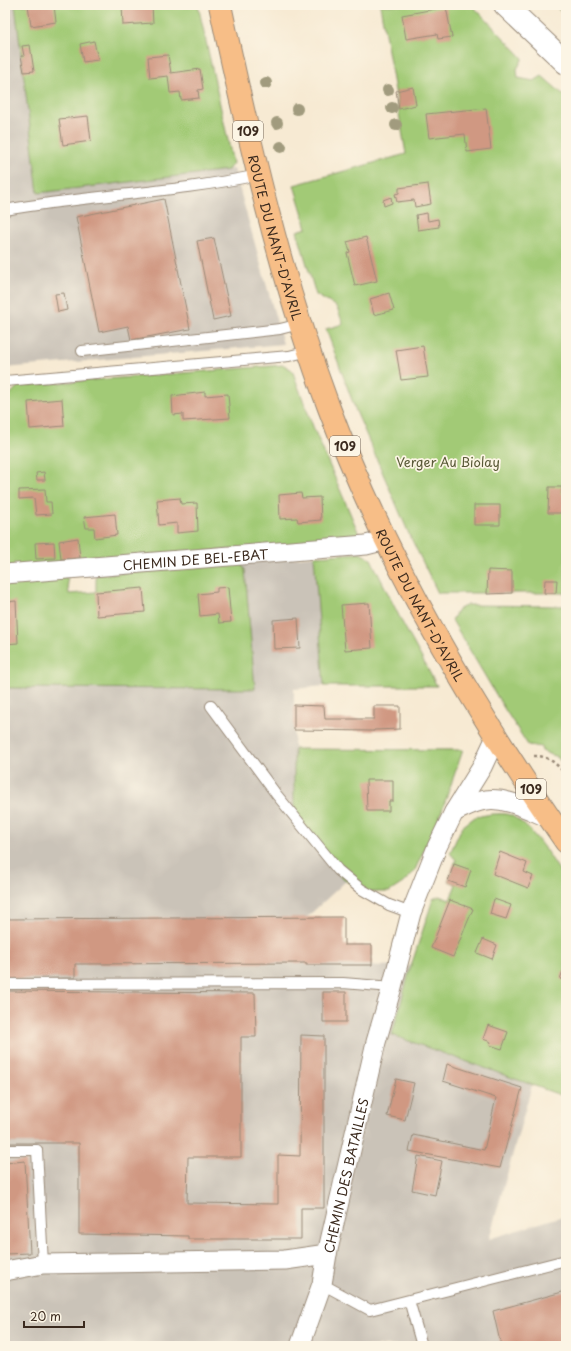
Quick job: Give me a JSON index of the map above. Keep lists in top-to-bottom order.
{
  "streets": {
    "main road": ["109", "ROUTE DU NANT-D'AVRIL"],
    "street": ["CHEMIN DE BEL-EBAT", "CHEMIN DES BATAILLES"]
  },
  "crossings": [
    ["ROUTE DU NANT-D'AVRIL", "CHEMIN DE BEL-EBAT"],
    ["ROUTE DU NANT-D'AVRIL", "CHEMIN DES BATAILLES"]
  ],
  "parks": ["Verger Au Biolay"],
  "scale_bar": "20 m"
}
